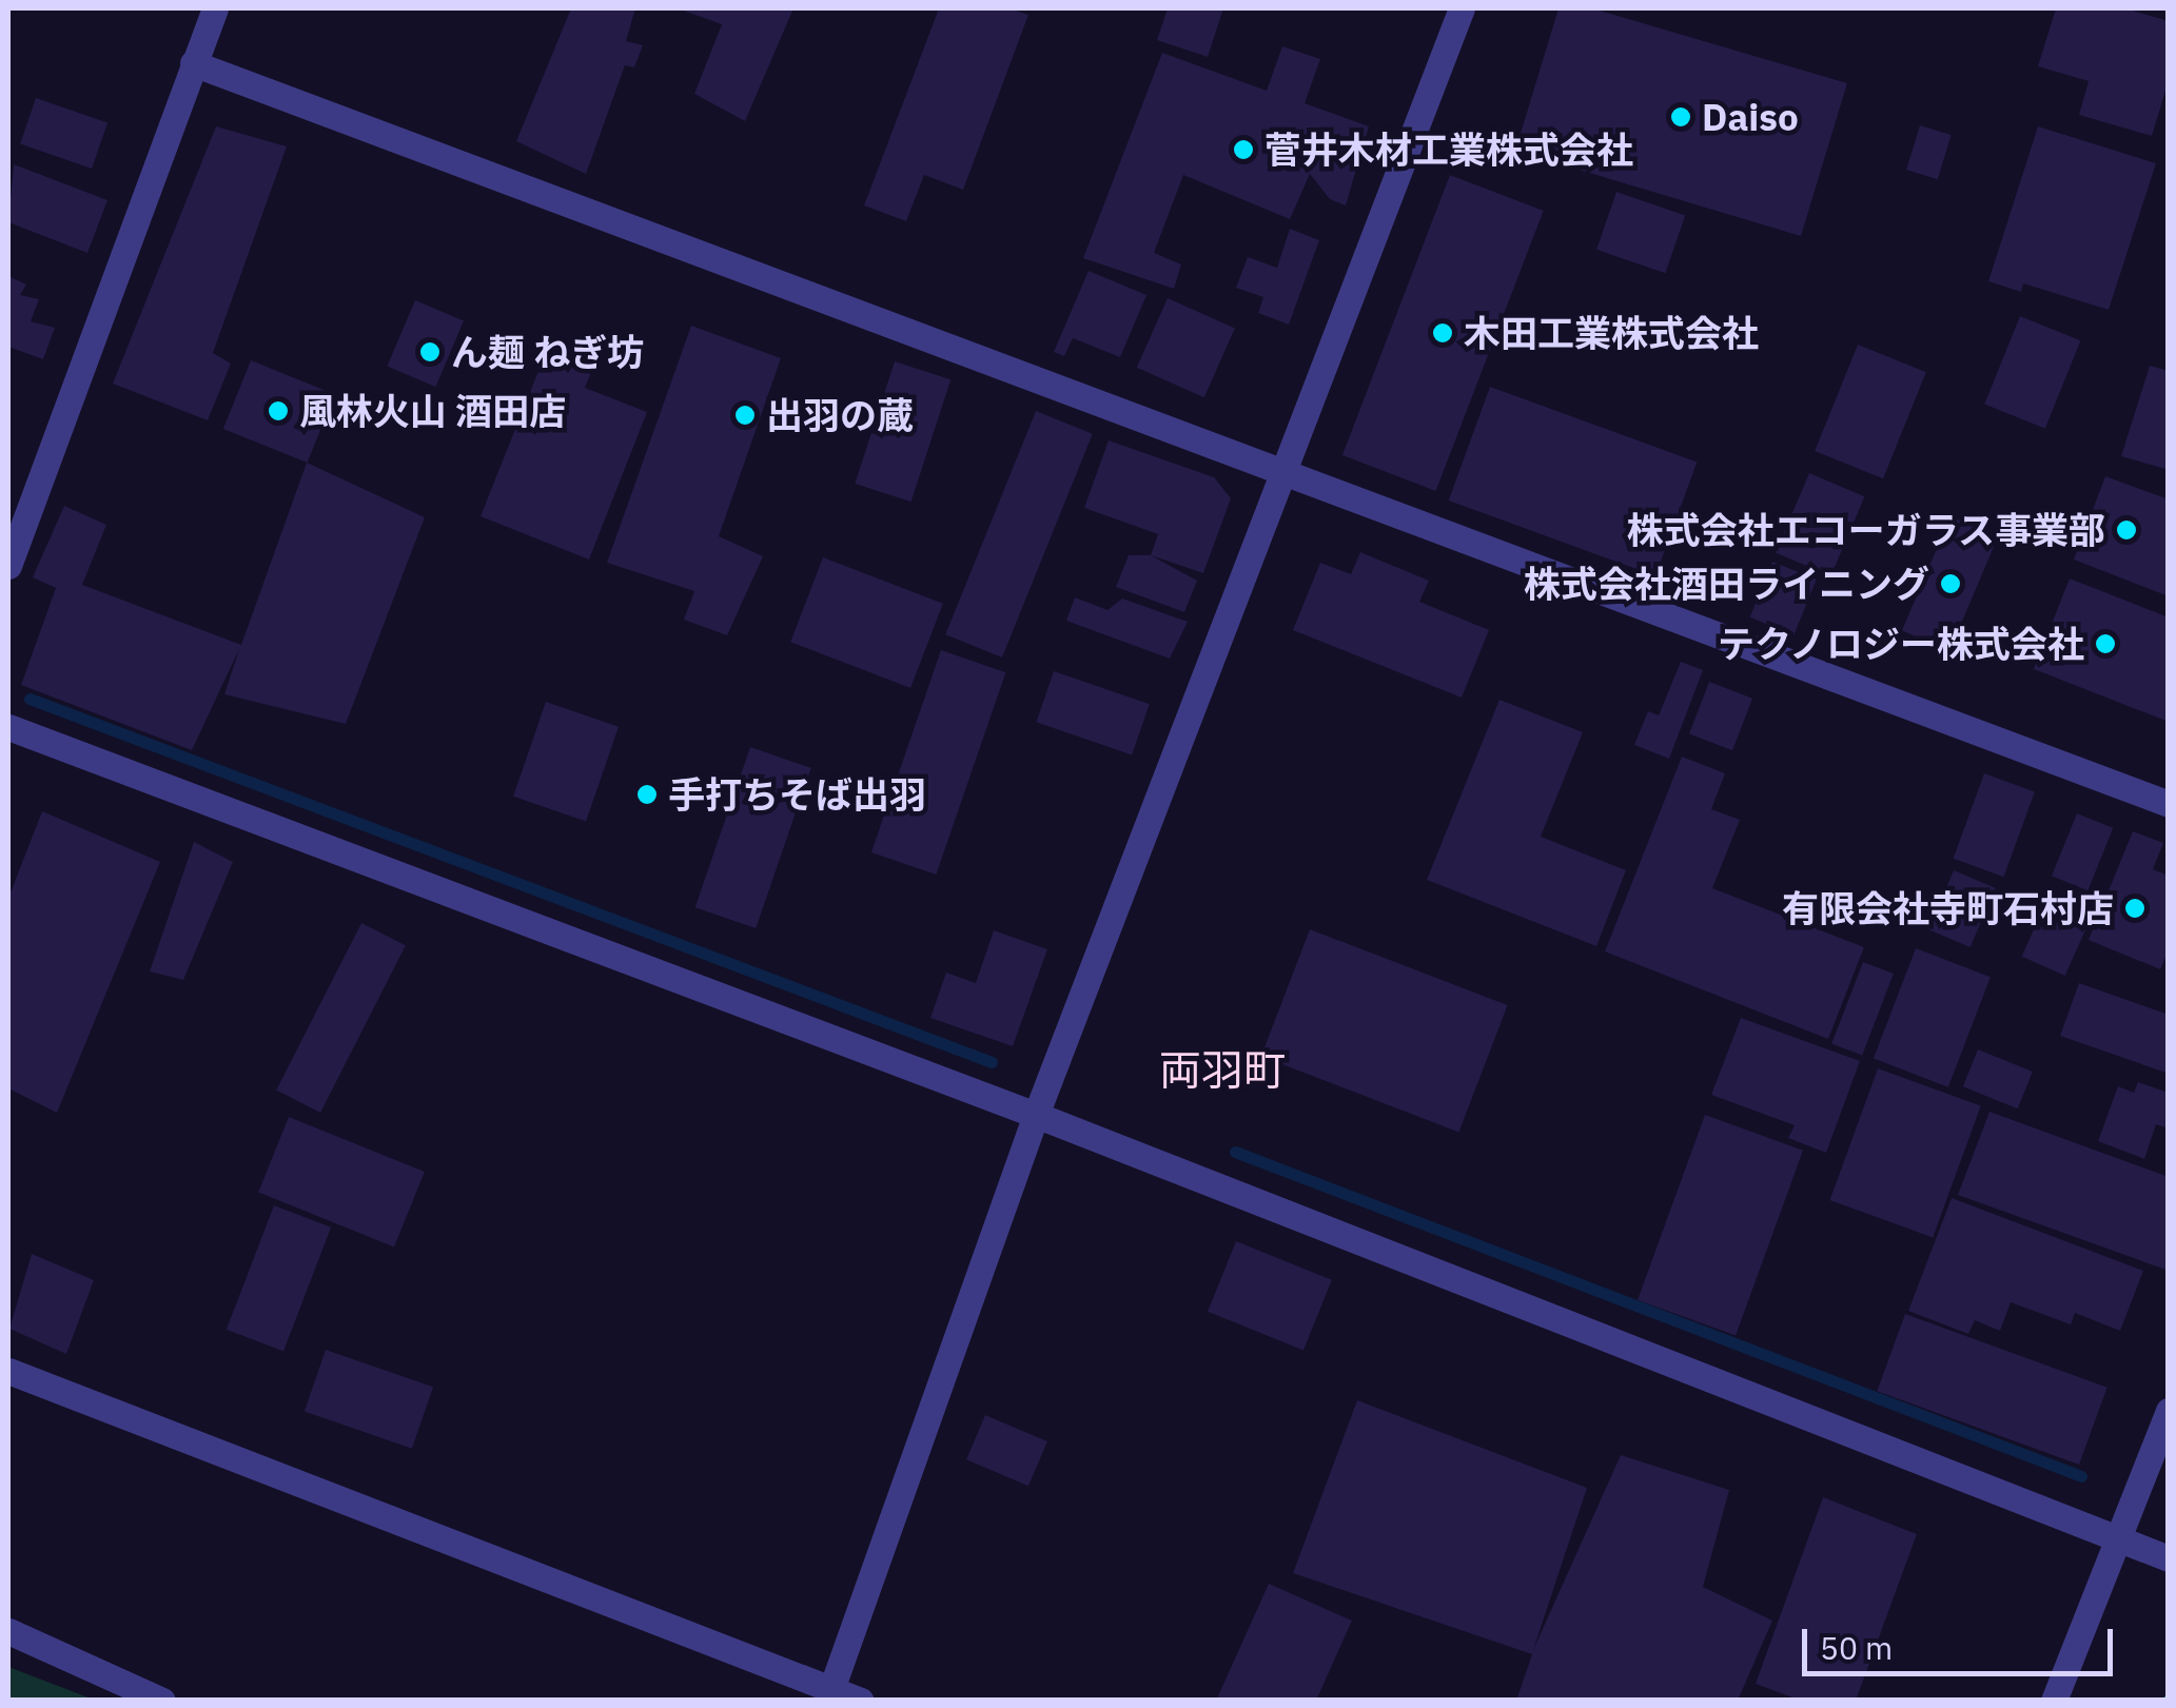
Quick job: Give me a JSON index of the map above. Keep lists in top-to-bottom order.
{
  "districts": ["両羽町"],
  "places": [
    "Daiso",
    "菅井木材工業株式会社",
    "木田工業株式会社",
    "ん麺 ねぎ坊",
    "風林火山 酒田店",
    "出羽の蔵",
    "株式会社エコーガラス事業部",
    "株式会社酒田ライニング",
    "テクノロジー株式会社",
    "手打ちそば出羽",
    "有限会社寺町石村店"
  ],
  "scale_bar": "50 m"
}
